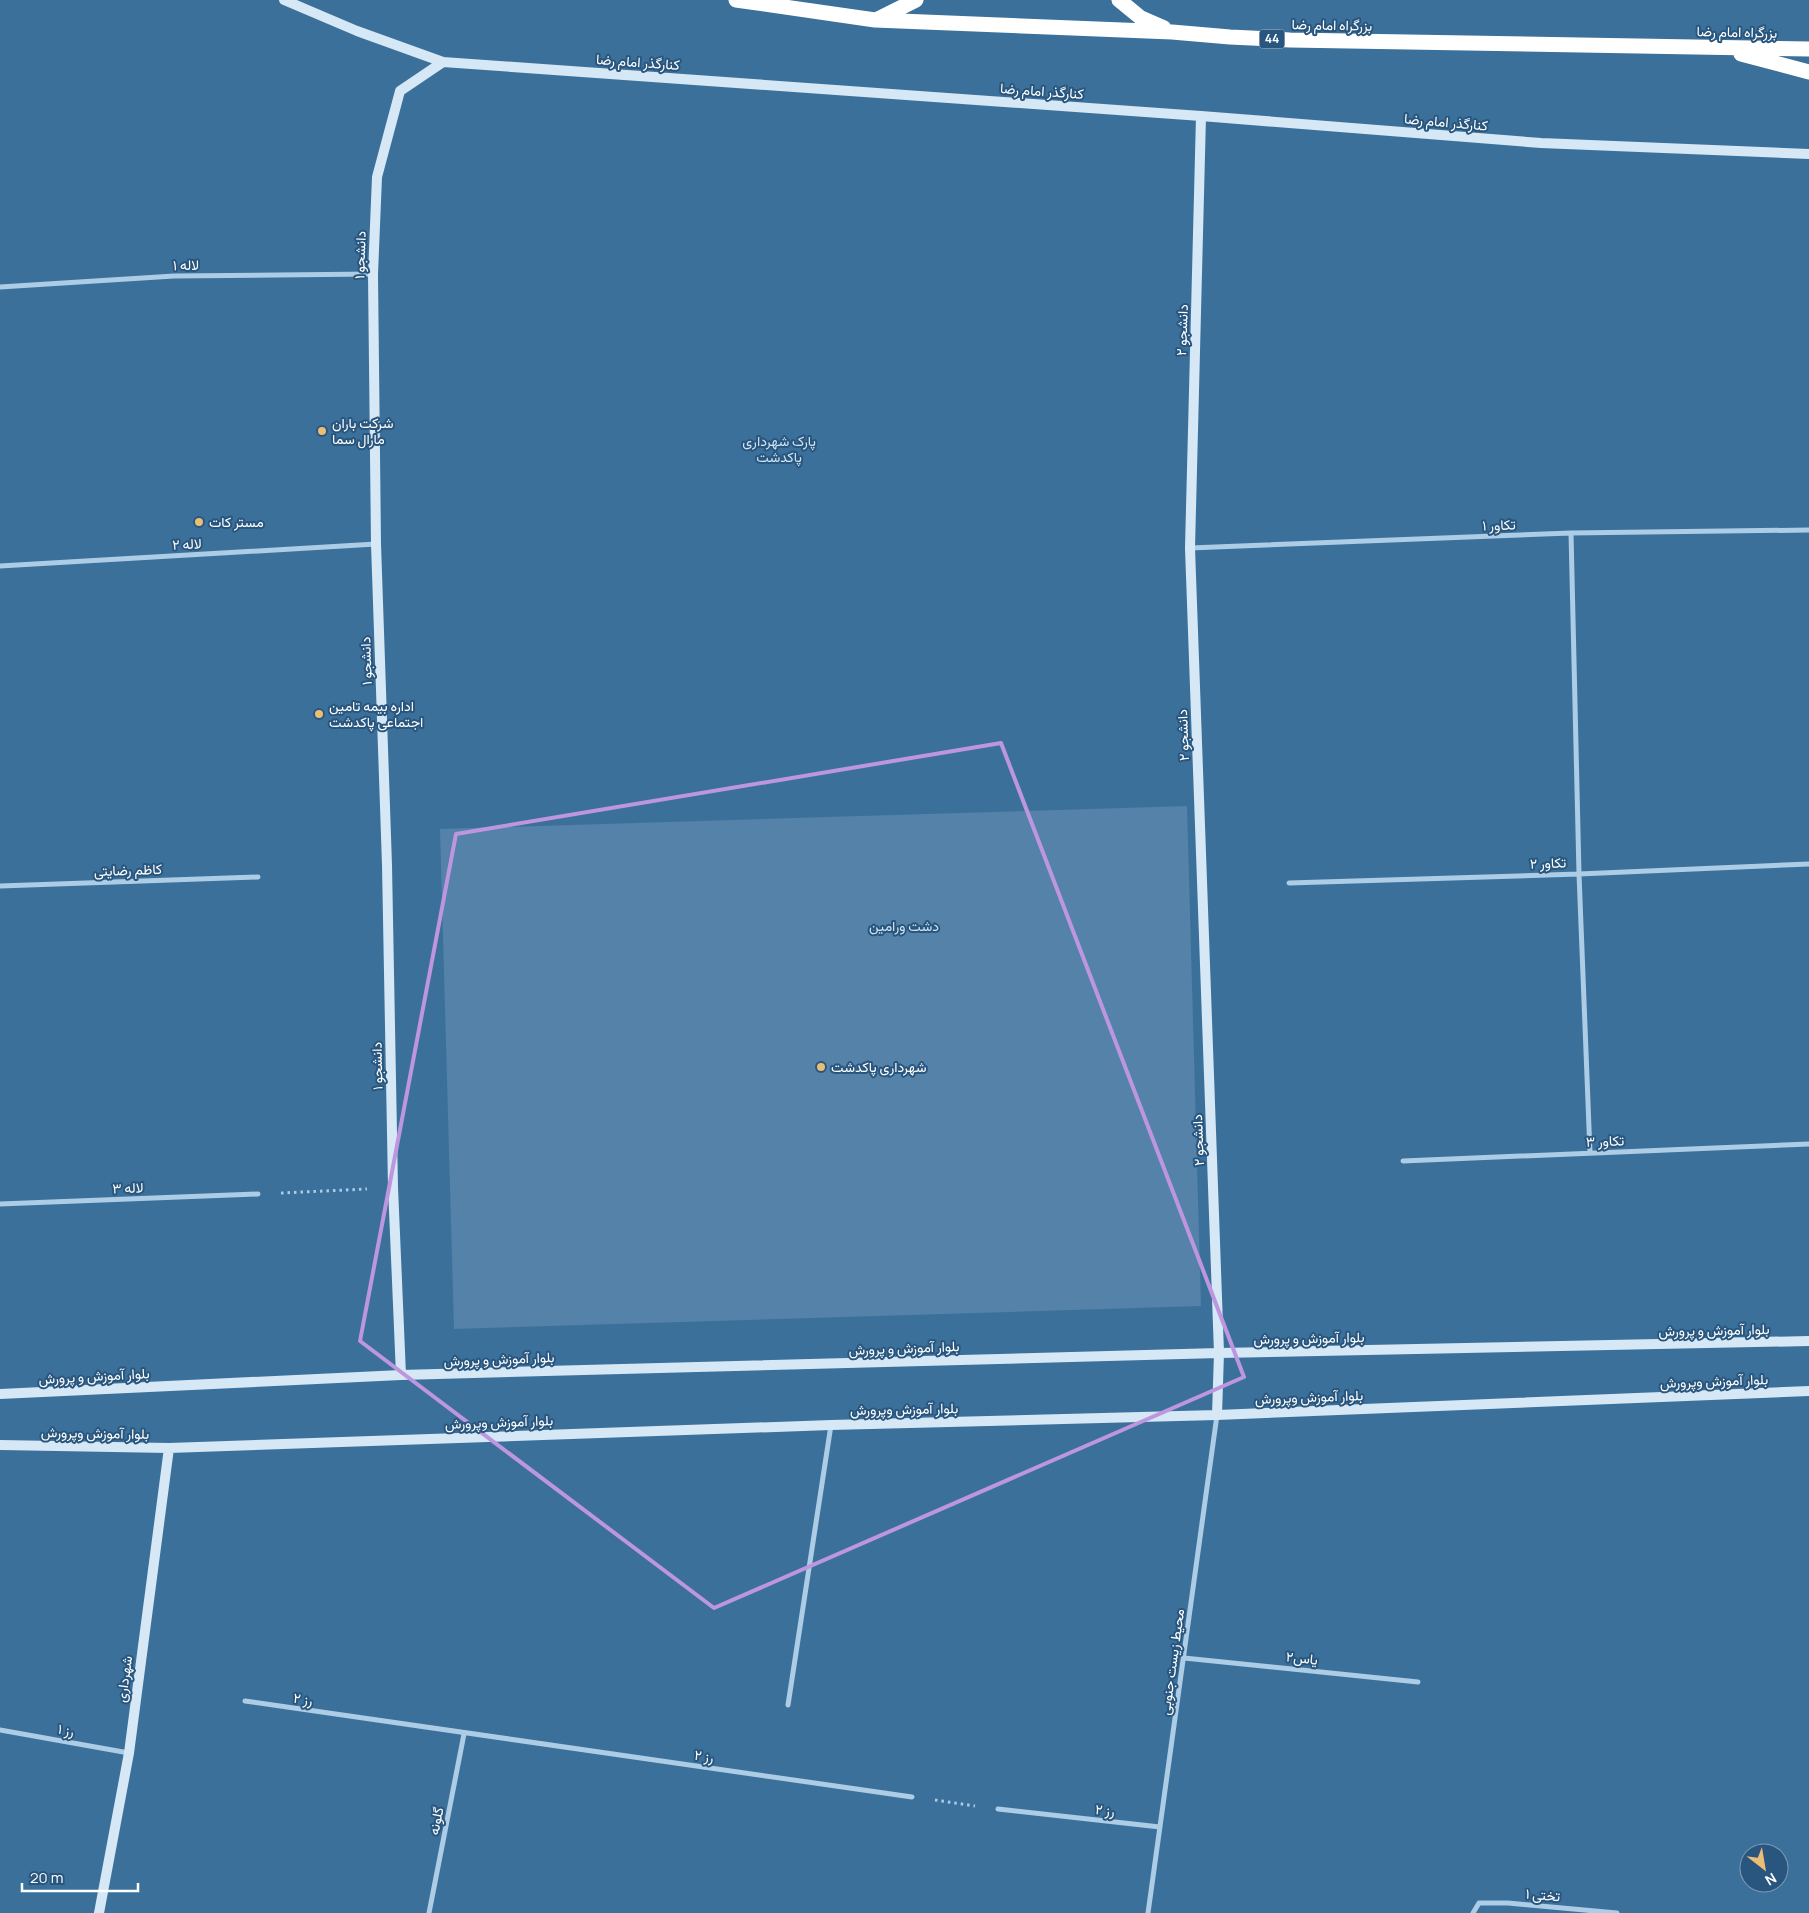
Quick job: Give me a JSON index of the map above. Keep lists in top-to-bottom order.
{
  "streets": {
    "highway": ["بزرگراه امام رضا", "44"],
    "street": [
      "کنارگذر امام رضا",
      "دانشجو ۱",
      "لاله ۱",
      "دانشجو ۲",
      "تکاور ۱",
      "لاله ۲",
      "تکاور ۲",
      "کاظم رضایتی",
      "تکاور ۳",
      "لاله ۳",
      "بلوار آموزش و پرورش",
      "بلوار آموزش وپرورش",
      "یاس۲",
      "محیط زیست جنوبی",
      "شهرداری",
      "رز ۲",
      "رز ۱",
      "گلونه",
      "تختی ۱"
    ]
  },
  "crossings": [
    ["کنارگذر امام رضا", "دانشجو ۱"],
    ["کنارگذر امام رضا", "دانشجو ۲"],
    ["دانشجو ۱", "لاله ۱"],
    ["دانشجو ۱", "لاله ۲"],
    ["دانشجو ۱", "بلوار آموزش و پرورش"],
    ["دانشجو ۲", "تکاور ۱"],
    ["دانشجو ۲", "بلوار آموزش و پرورش"],
    ["دانشجو ۲", "بلوار آموزش وپرورش"],
    ["دانشجو ۲", "محیط زیست جنوبی"],
    ["بلوار آموزش وپرورش", "محیط زیست جنوبی"],
    ["بلوار آموزش وپرورش", "شهرداری"],
    ["یاس۲", "محیط زیست جنوبی"],
    ["محیط زیست جنوبی", "رز ۲"],
    ["شهرداری", "رز ۱"],
    ["رز ۲", "گلونه"]
  ],
  "parks": ["پارک شهرداری پاکدشت", "دشت ورامین"],
  "places": [
    "شرکت باران مارال سما",
    "مستر کات",
    "اداره بیمه تامین اجتماعی پاکدشت",
    "شهرداری پاکدشت"
  ],
  "scale_bar": "20 m",
  "north": "bottom right"
}
